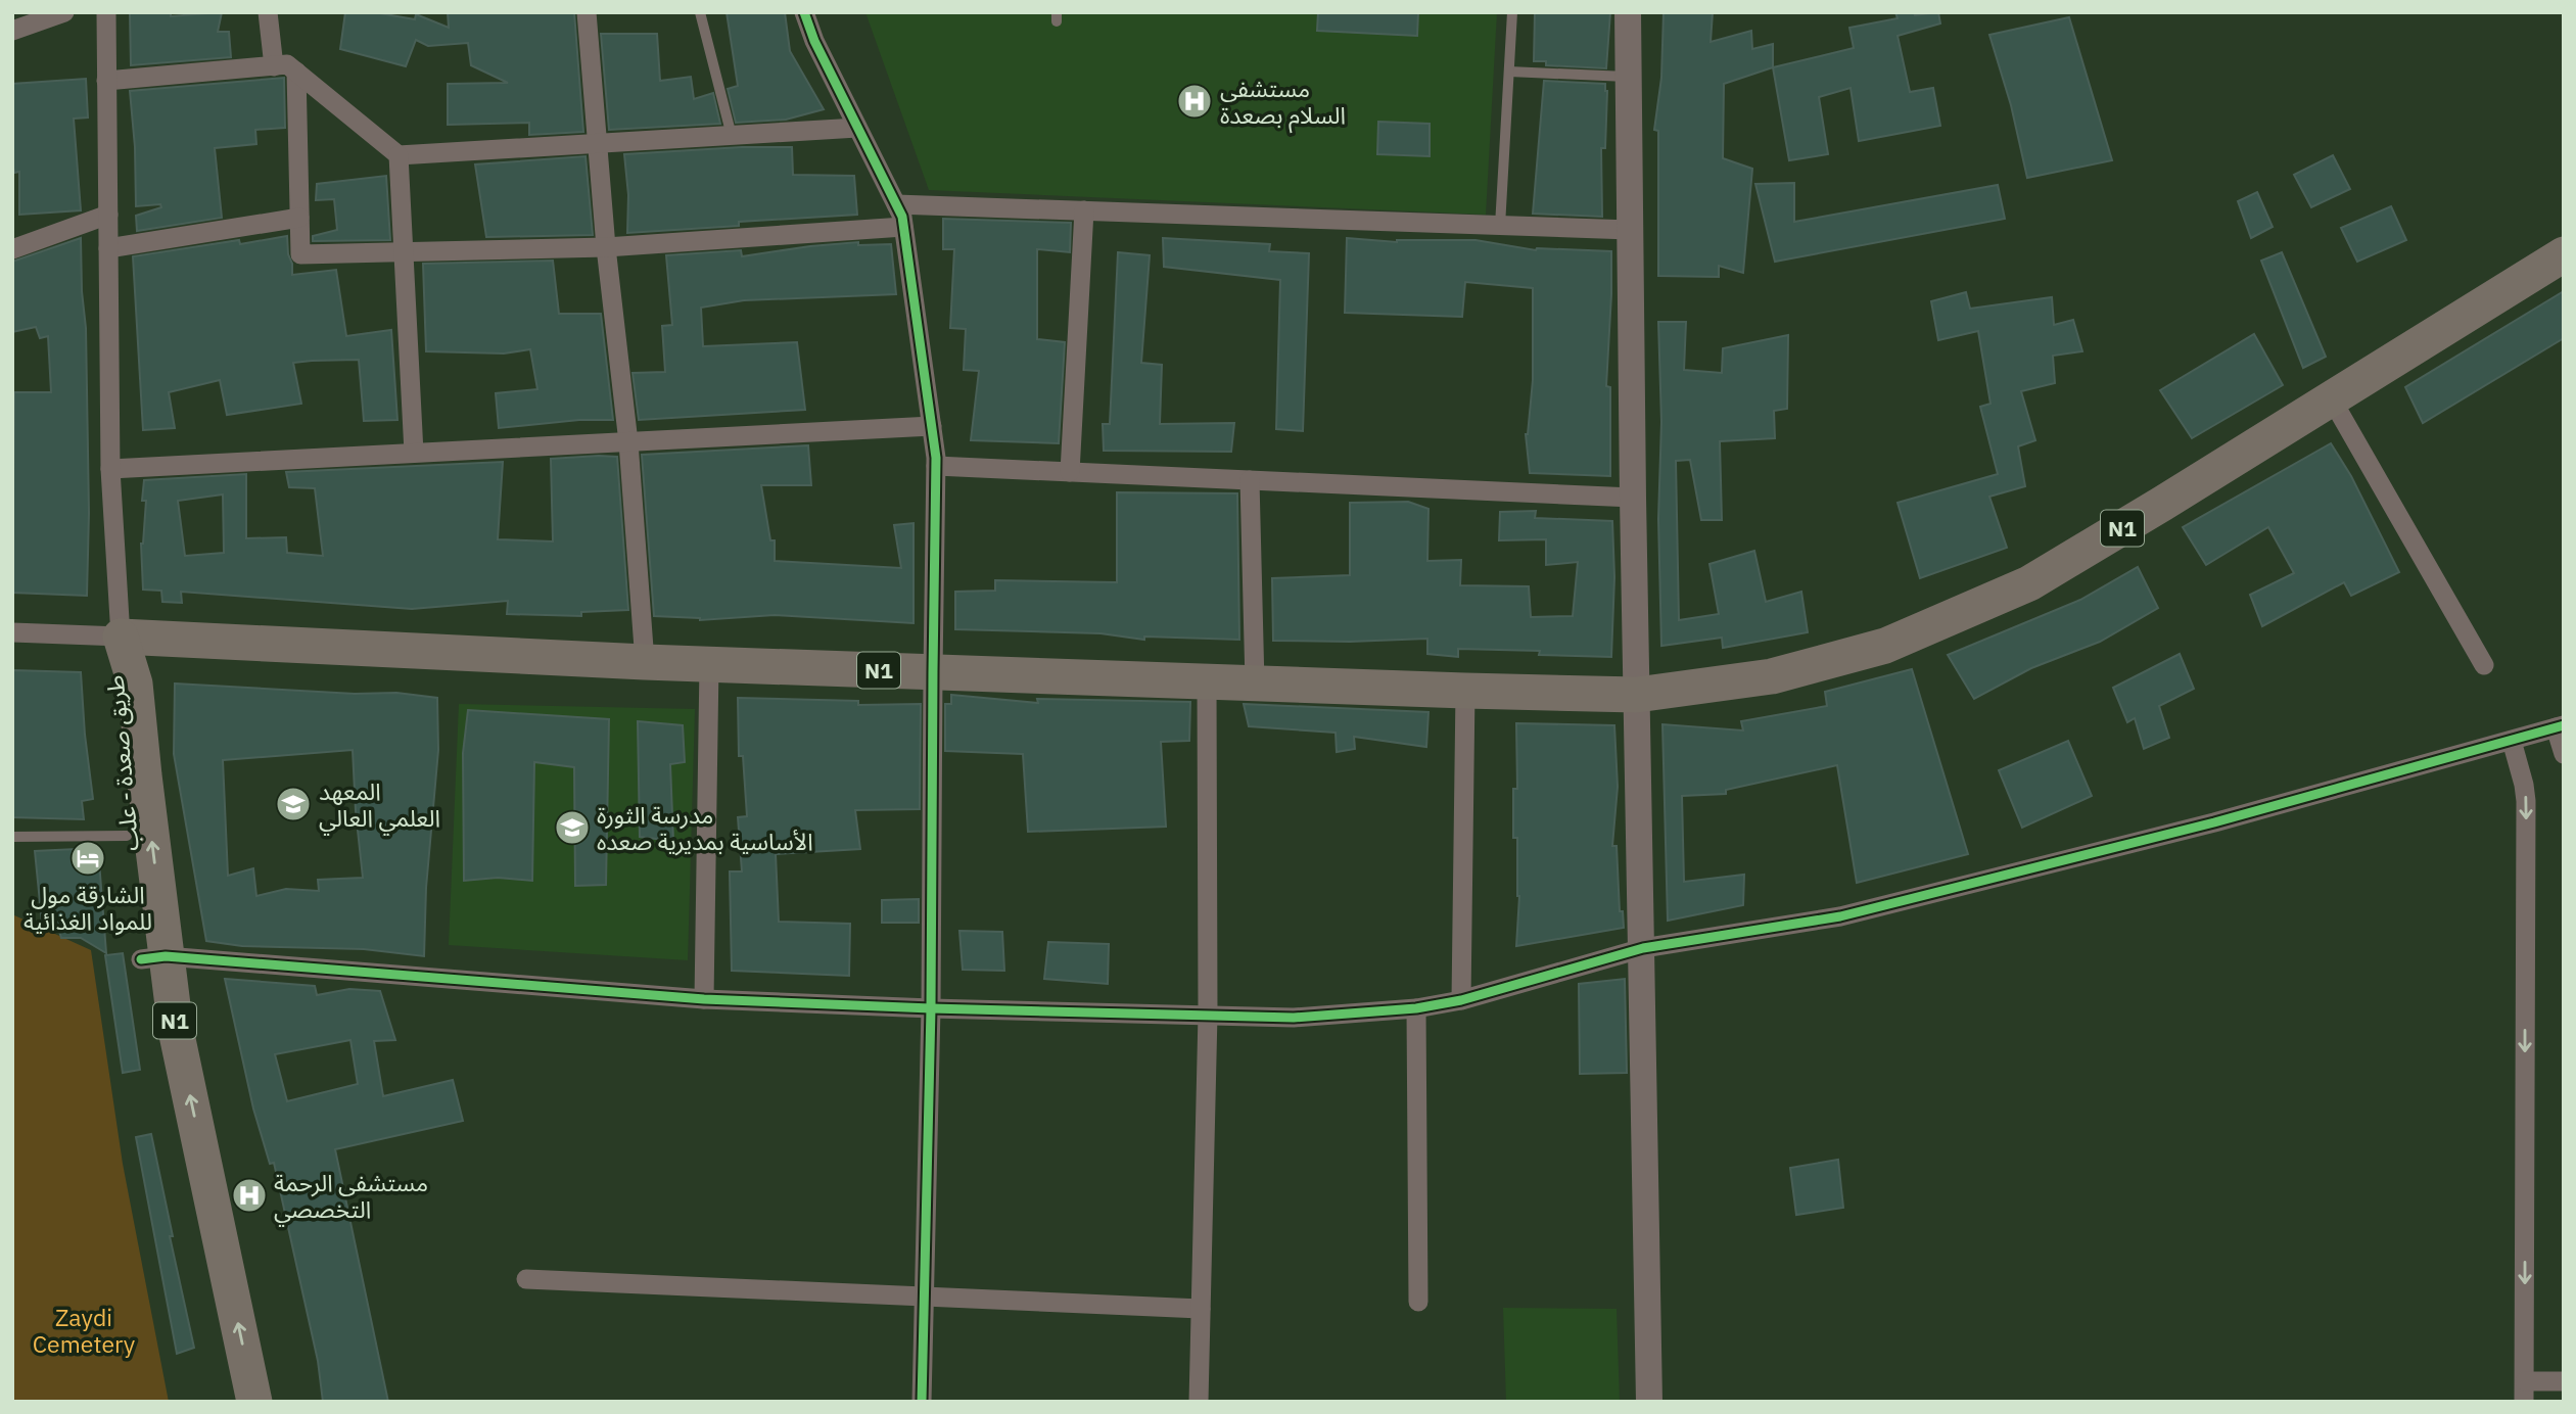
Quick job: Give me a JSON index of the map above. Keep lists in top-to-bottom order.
{
  "streets": {
    "highway": ["N1", "طريق صعدة - علب"]
  },
  "crossings": [
    ["N1", "طريق صعدة - علب"]
  ],
  "parks": ["Zaydi Cemetery"],
  "places": {
    "hospital": ["مستشفى السلام بصعدة", "مستشفى الرحمة التخصصي"],
    "school or university": ["المعهد العلمي العالي", "مدرسة الثورة الأساسية بمديرية صعده"],
    "hotel": ["الشارقة مول للمواد الغذائية"]
  }
}
